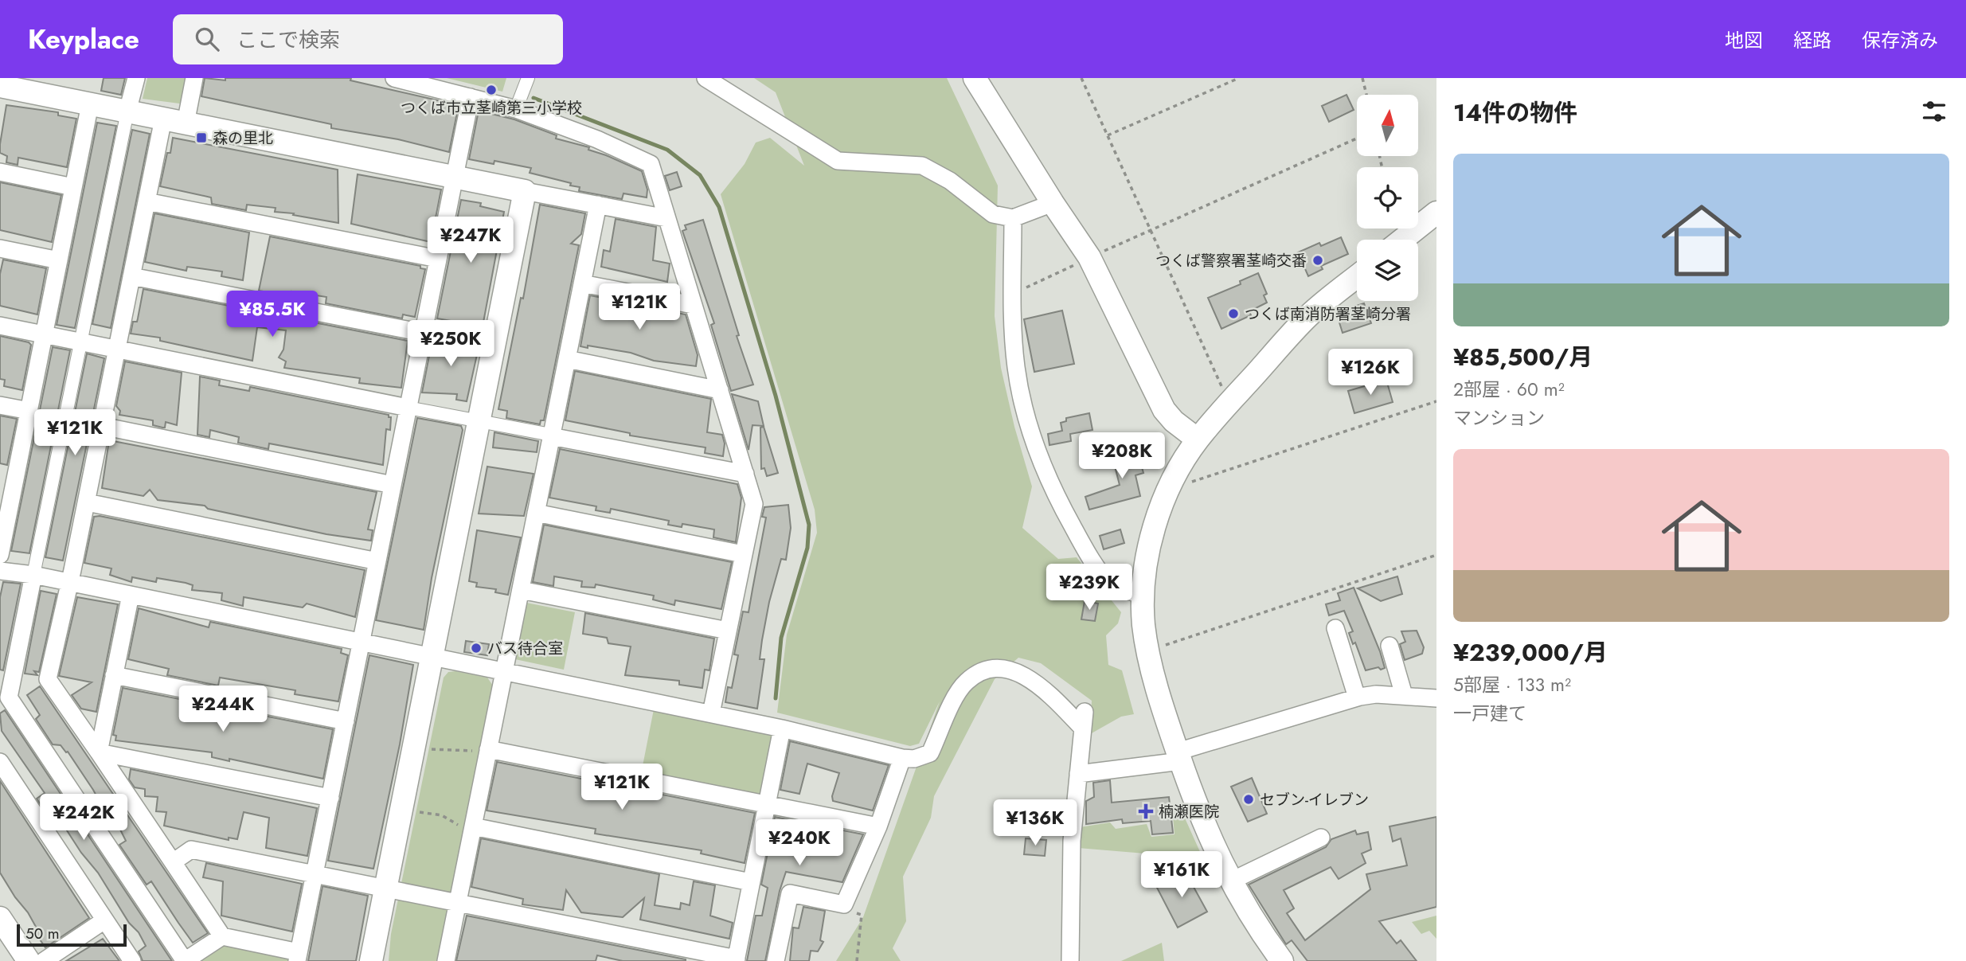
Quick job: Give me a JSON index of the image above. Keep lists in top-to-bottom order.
{
  "places": {
    "other": [
      "つくば市立茎崎第三小学校",
      "つくば警察署茎崎交番",
      "つくば南消防署茎崎分署",
      "バス待合室",
      "セブン-イレブン"
    ],
    "transit": ["森の里北"],
    "health": ["楠瀬医院"]
  },
  "scale_bar": "50 m",
  "north": "top",
  "page": {
    "header": "Keyplace",
    "search": "ここで検索",
    "nav": ["地図", "経路", "保存済み"],
    "heading": "14件の物件",
    "list": [
      {
        "name": "¥85,500/月",
        "note": "2部屋 · 60 m² · マンション"
      },
      {
        "name": "¥239,000/月",
        "note": "5部屋 · 133 m² · 一戸建て"
      }
    ],
    "price": [
      "¥247K",
      "¥121K",
      "¥85.5K",
      "¥250K",
      "¥126K",
      "¥121K",
      "¥208K",
      "¥239K",
      "¥244K",
      "¥121K",
      "¥242K",
      "¥136K",
      "¥240K",
      "¥161K"
    ],
    "scale": "50 m"
  }
}
